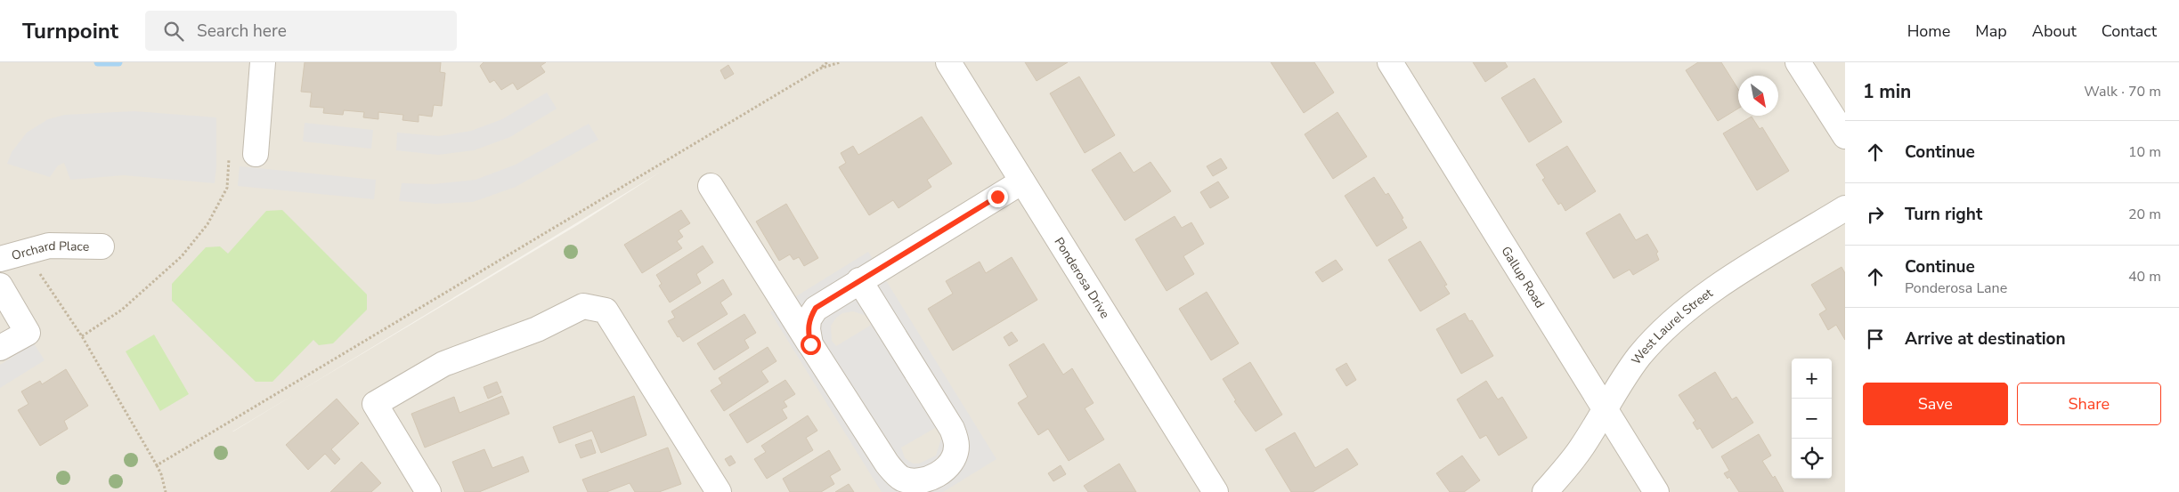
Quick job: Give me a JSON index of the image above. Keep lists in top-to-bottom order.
{
  "streets": {
    "street": [
      "Orchard Place",
      "Ponderosa Drive",
      "Gallup Road",
      "West Laurel Street"
    ]
  },
  "crossings": [
    ["Gallup Road", "West Laurel Street"]
  ],
  "north": "bottom right",
  "page": {
    "header": "Turnpoint",
    "search": "Search here",
    "nav": [
      "Home",
      "Map",
      "About",
      "Contact"
    ],
    "heading": ["1 min", "Walk · 70 m"],
    "list": [
      ["Continue", "10 m"],
      ["Turn right", "20 m"],
      ["Continue", "Ponderosa Lane", "40 m"],
      "Arrive at destination"
    ],
    "map_buttons": ["+", "−"],
    "buttons": ["Save", "Share"]
  }
}
